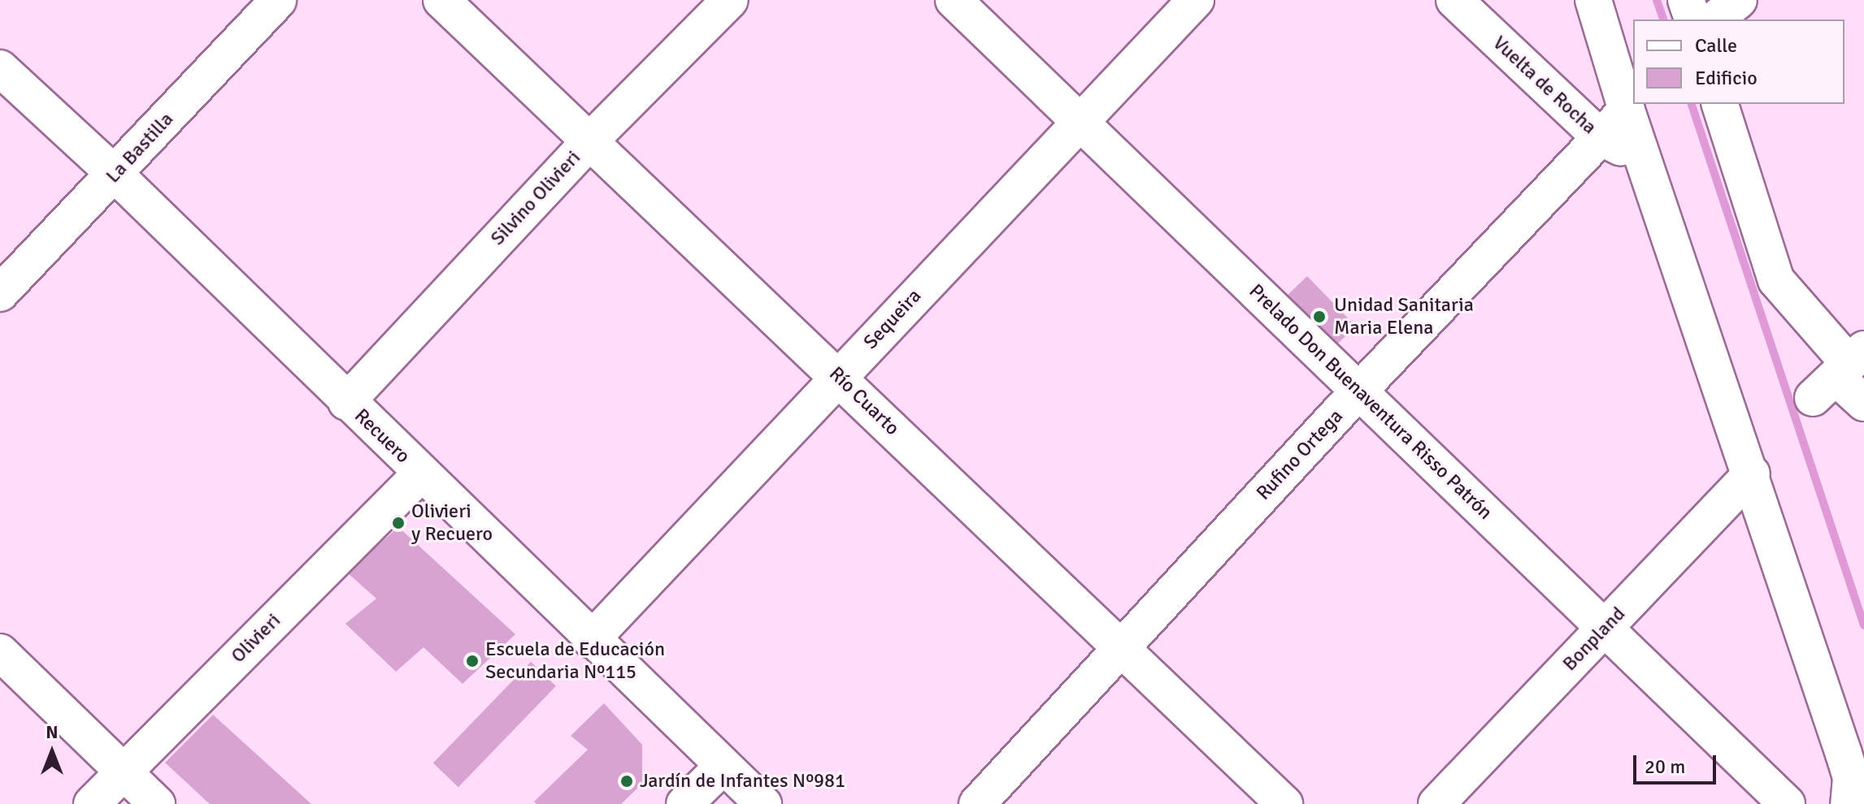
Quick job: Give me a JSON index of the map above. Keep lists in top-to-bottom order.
{
  "streets": {
    "street": [
      "Vuelta de Rocha",
      "La Bastilla",
      "Silvino Olivieri",
      "Sequeira",
      "Río Cuarto",
      "Prelado Don Buenaventura Risso Patrón",
      "Recuero",
      "Rufino Ortega",
      "Olivieri",
      "Bonpland"
    ]
  },
  "crossings": [
    ["Vuelta de Rocha", "Rufino Ortega"],
    ["La Bastilla", "Recuero"],
    ["Silvino Olivieri", "Río Cuarto"],
    ["Silvino Olivieri", "Recuero"],
    ["Sequeira", "Río Cuarto"],
    ["Sequeira", "Prelado Don Buenaventura Risso Patrón"],
    ["Sequeira", "Recuero"],
    ["Río Cuarto", "Rufino Ortega"],
    ["Prelado Don Buenaventura Risso Patrón", "Rufino Ortega"],
    ["Prelado Don Buenaventura Risso Patrón", "Bonpland"],
    ["Recuero", "Olivieri"]
  ],
  "places": [
    "Unidad Sanitaria Maria Elena",
    "Olivieri y Recuero",
    "Escuela de Educación Secundaria Nº115",
    "Jardín de Infantes Nº981"
  ],
  "legend": ["Calle", "Edificio"],
  "scale_bar": "20 m",
  "north": "top"
}
